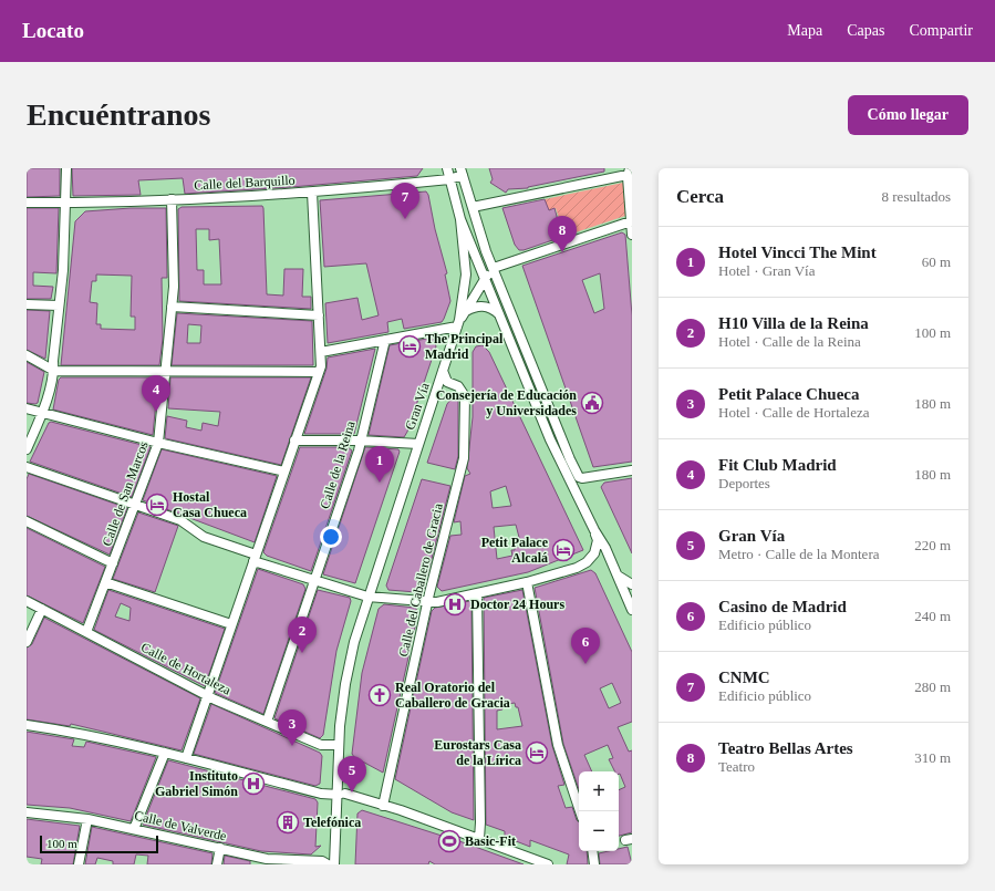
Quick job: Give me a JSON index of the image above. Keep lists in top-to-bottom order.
{
  "streets": {
    "street": [
      "Calle del Barquillo",
      "Gran Vía",
      "Calle de la Reina",
      "Calle de San Marcos",
      "Calle del Caballero de Gracia",
      "Calle de Hortaleza",
      "Calle de Valverde"
    ]
  },
  "crossings": [
    ["Calle del Barquillo", "Calle de San Marcos"],
    ["Gran Vía", "Calle del Caballero de Gracia"],
    ["Gran Vía", "Calle de Hortaleza"],
    ["Calle de la Reina", "Calle de Hortaleza"],
    ["Calle de San Marcos", "Calle de Hortaleza"]
  ],
  "places": {
    "hotel": [
      "The Principal Madrid",
      "Hostal Casa Chueca",
      "Petit Palace Alcalá",
      "Eurostars Casa de la Lírica"
    ],
    "public building": ["Consejería de Educación y Universidades"],
    "hospital": ["Doctor 24 Hours", "Instituto Gabriel Simón"],
    "church": ["Real Oratorio del Caballero de Gracia"],
    "building": ["Telefónica"],
    "sports": ["Basic-Fit"]
  },
  "scale_bar": "100 m",
  "page": {
    "header": "Locato",
    "nav": ["Mapa", "Capas", "Compartir"],
    "buttons": "Cómo llegar",
    "title": "Encuéntranos",
    "heading": ["Cerca", "8 resultados"],
    "pins": [
      "7",
      "8",
      "4",
      "1",
      "2",
      "6",
      "3",
      "5"
    ],
    "list": [
      {
        "mark": "1",
        "name": "Hotel Vincci The Mint",
        "note": "Hotel · Gran Vía",
        "value": "60 m"
      },
      {
        "mark": "2",
        "name": "H10 Villa de la Reina",
        "note": "Hotel · Calle de la Reina",
        "value": "100 m"
      },
      {
        "mark": "3",
        "name": "Petit Palace Chueca",
        "note": "Hotel · Calle de Hortaleza",
        "value": "180 m"
      },
      {
        "mark": "4",
        "name": "Fit Club Madrid",
        "note": "Deportes",
        "value": "180 m"
      },
      {
        "mark": "5",
        "name": "Gran Vía",
        "note": "Metro · Calle de la Montera",
        "value": "220 m"
      },
      {
        "mark": "6",
        "name": "Casino de Madrid",
        "note": "Edificio público",
        "value": "240 m"
      },
      {
        "mark": "7",
        "name": "CNMC",
        "note": "Edificio público",
        "value": "280 m"
      },
      {
        "mark": "8",
        "name": "Teatro Bellas Artes",
        "note": "Teatro",
        "value": "310 m"
      }
    ],
    "map_buttons": ["+", "−"],
    "scale": "100 m"
  }
}
